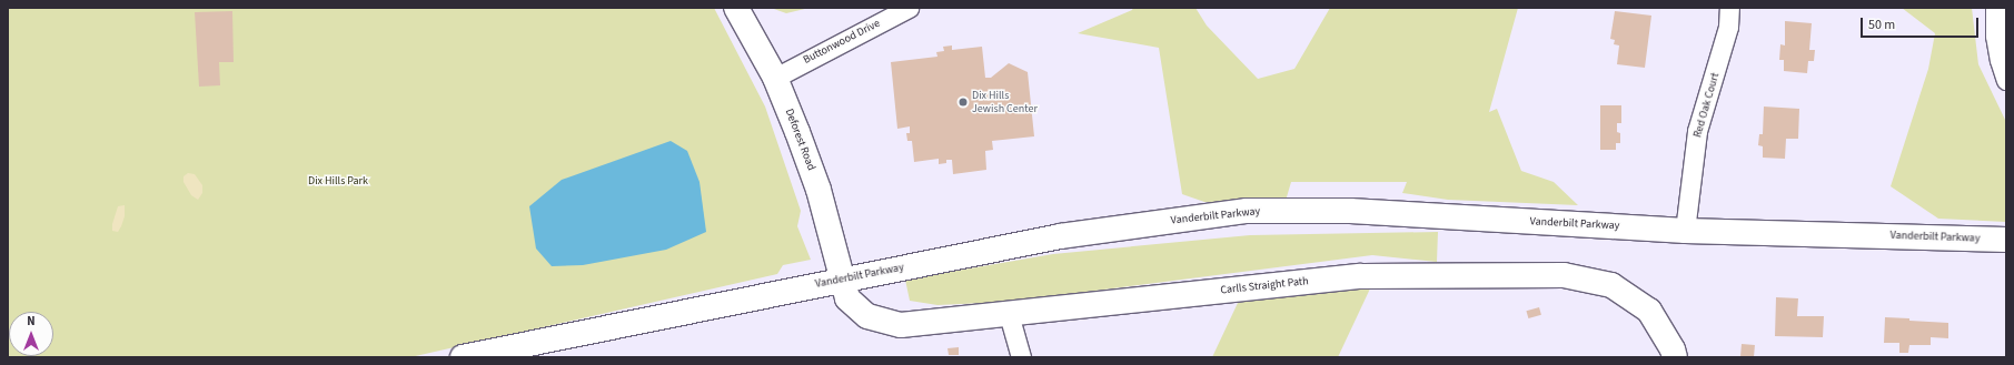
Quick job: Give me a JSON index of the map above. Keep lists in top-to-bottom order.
{
  "streets": {
    "main road": ["Deforest Road", "Vanderbilt Parkway", "Carlls Straight Path"],
    "street": ["Buttonwood Drive", "Red Oak Court"]
  },
  "crossings": [
    ["Buttonwood Drive", "Deforest Road"],
    ["Red Oak Court", "Vanderbilt Parkway"],
    ["Deforest Road", "Vanderbilt Parkway"],
    ["Deforest Road", "Carlls Straight Path"],
    ["Vanderbilt Parkway", "Carlls Straight Path"]
  ],
  "parks": ["Dix Hills Park"],
  "places": ["Dix Hills Jewish Center"],
  "scale_bar": "50 m",
  "north": "top"
}
